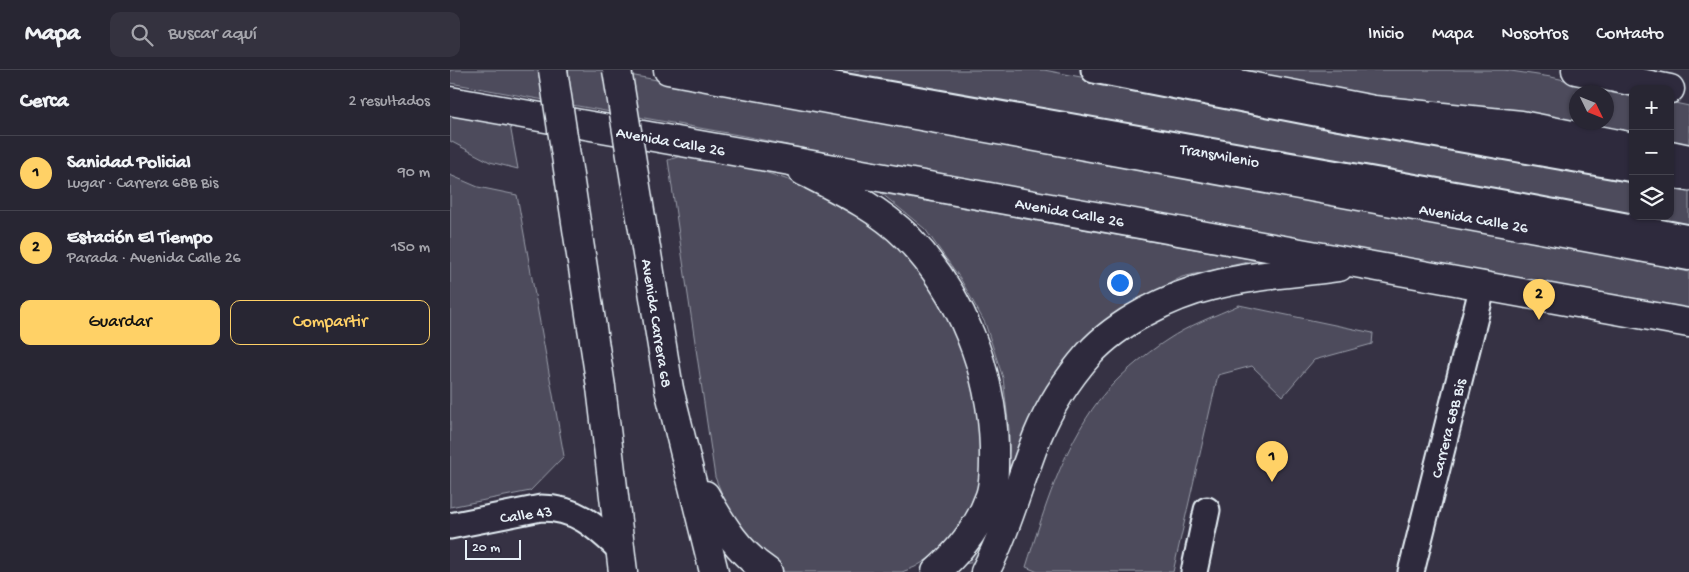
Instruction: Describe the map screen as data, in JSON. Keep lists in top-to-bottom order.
{
  "streets": {
    "main road": ["Avenida Calle 26", "Avenida Carrera 68"],
    "street": ["TransMilenio", "Carrera 68B Bis", "Calle 43"]
  },
  "crossings": [
    ["Avenida Calle 26", "Carrera 68B Bis"]
  ],
  "scale_bar": "20 m",
  "north": "bottom right",
  "page": {
    "header": "Mapa",
    "search": "Buscar aquí",
    "nav": [
      "Inicio",
      "Mapa",
      "Nosotros",
      "Contacto"
    ],
    "heading": ["Cerca", "2 resultados"],
    "map_buttons": ["+", "−"],
    "list": [
      {
        "mark": "1",
        "name": "Sanidad Policial",
        "note": "Lugar · Carrera 68B Bis",
        "value": "90 m"
      },
      {
        "mark": "2",
        "name": "Estación El Tiempo",
        "note": "Parada · Avenida Calle 26",
        "value": "150 m"
      }
    ],
    "pins": ["2", "1"],
    "buttons": ["Guardar", "Compartir"],
    "scale": "20 m"
  }
}
